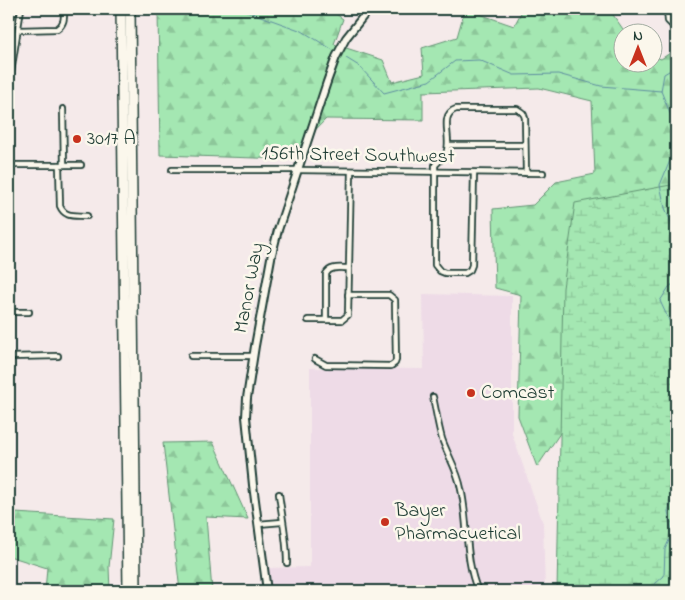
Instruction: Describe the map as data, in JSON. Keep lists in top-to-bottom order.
{
  "streets": {
    "street": ["156th Street Southwest", "Manor Way"]
  },
  "crossings": [
    ["156th Street Southwest", "Manor Way"]
  ],
  "places": ["3017 A", "Comcast", "Bayer Pharmacuetical"],
  "north": "top"
}
